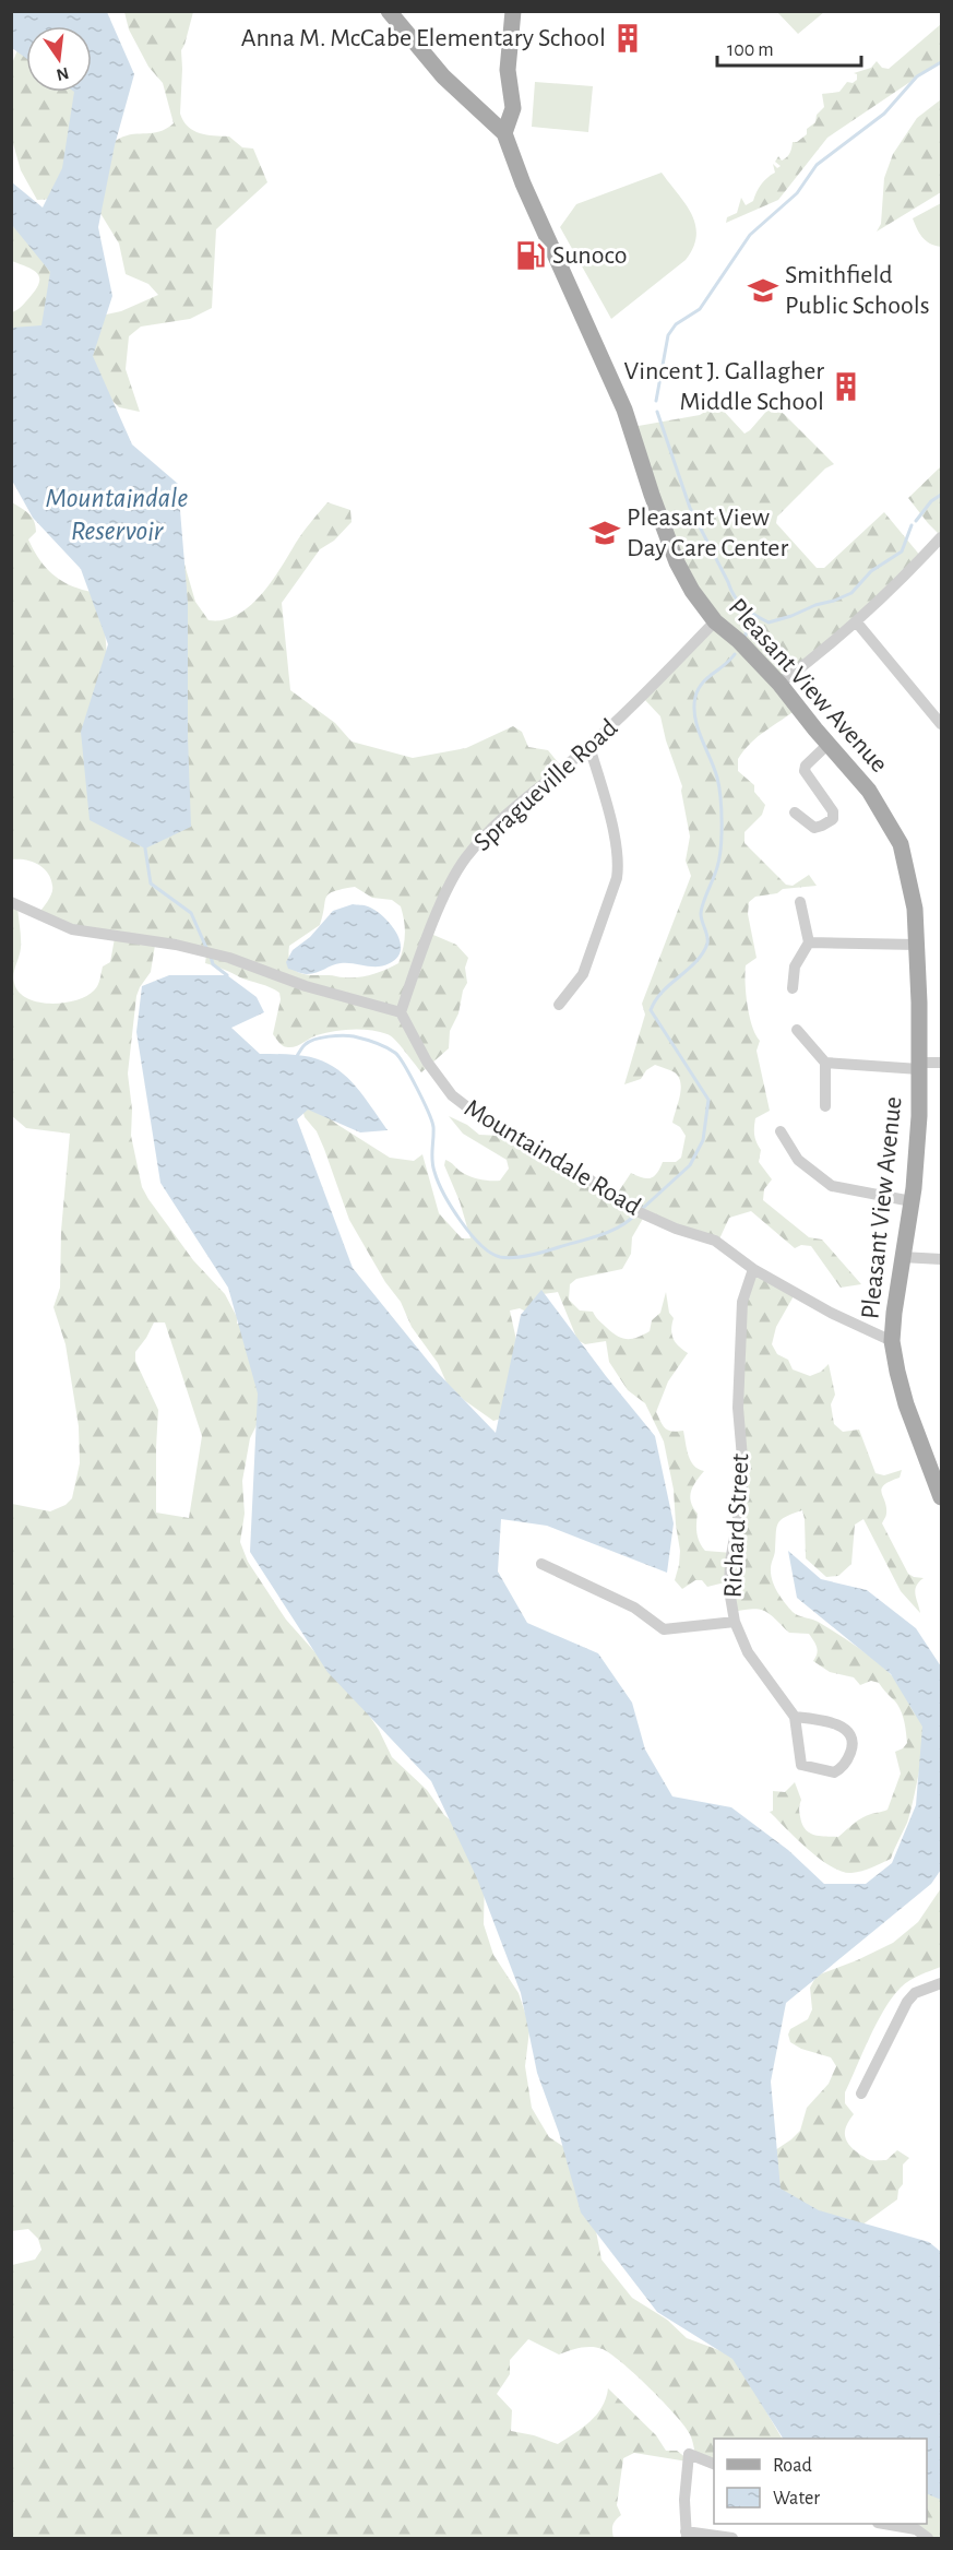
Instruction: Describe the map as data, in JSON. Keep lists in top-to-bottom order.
{
  "streets": {
    "main road": ["Pleasant View Avenue"],
    "street": ["Spragueville Road", "Mountaindale Road", "Richard Street"]
  },
  "crossings": [
    ["Pleasant View Avenue", "Spragueville Road"],
    ["Pleasant View Avenue", "Mountaindale Road"],
    ["Spragueville Road", "Mountaindale Road"],
    ["Mountaindale Road", "Richard Street"]
  ],
  "water": ["Mountaindale Reservoir"],
  "places": {
    "building": ["Anna M. McCabe Elementary School", "Vincent J. Gallagher Middle School"],
    "fuel station": ["Sunoco"],
    "school or university": ["Smithfield Public Schools", "Pleasant View Day Care Center"]
  },
  "legend": ["Road", "Water"],
  "scale_bar": "100 m",
  "north": "bottom"
}
